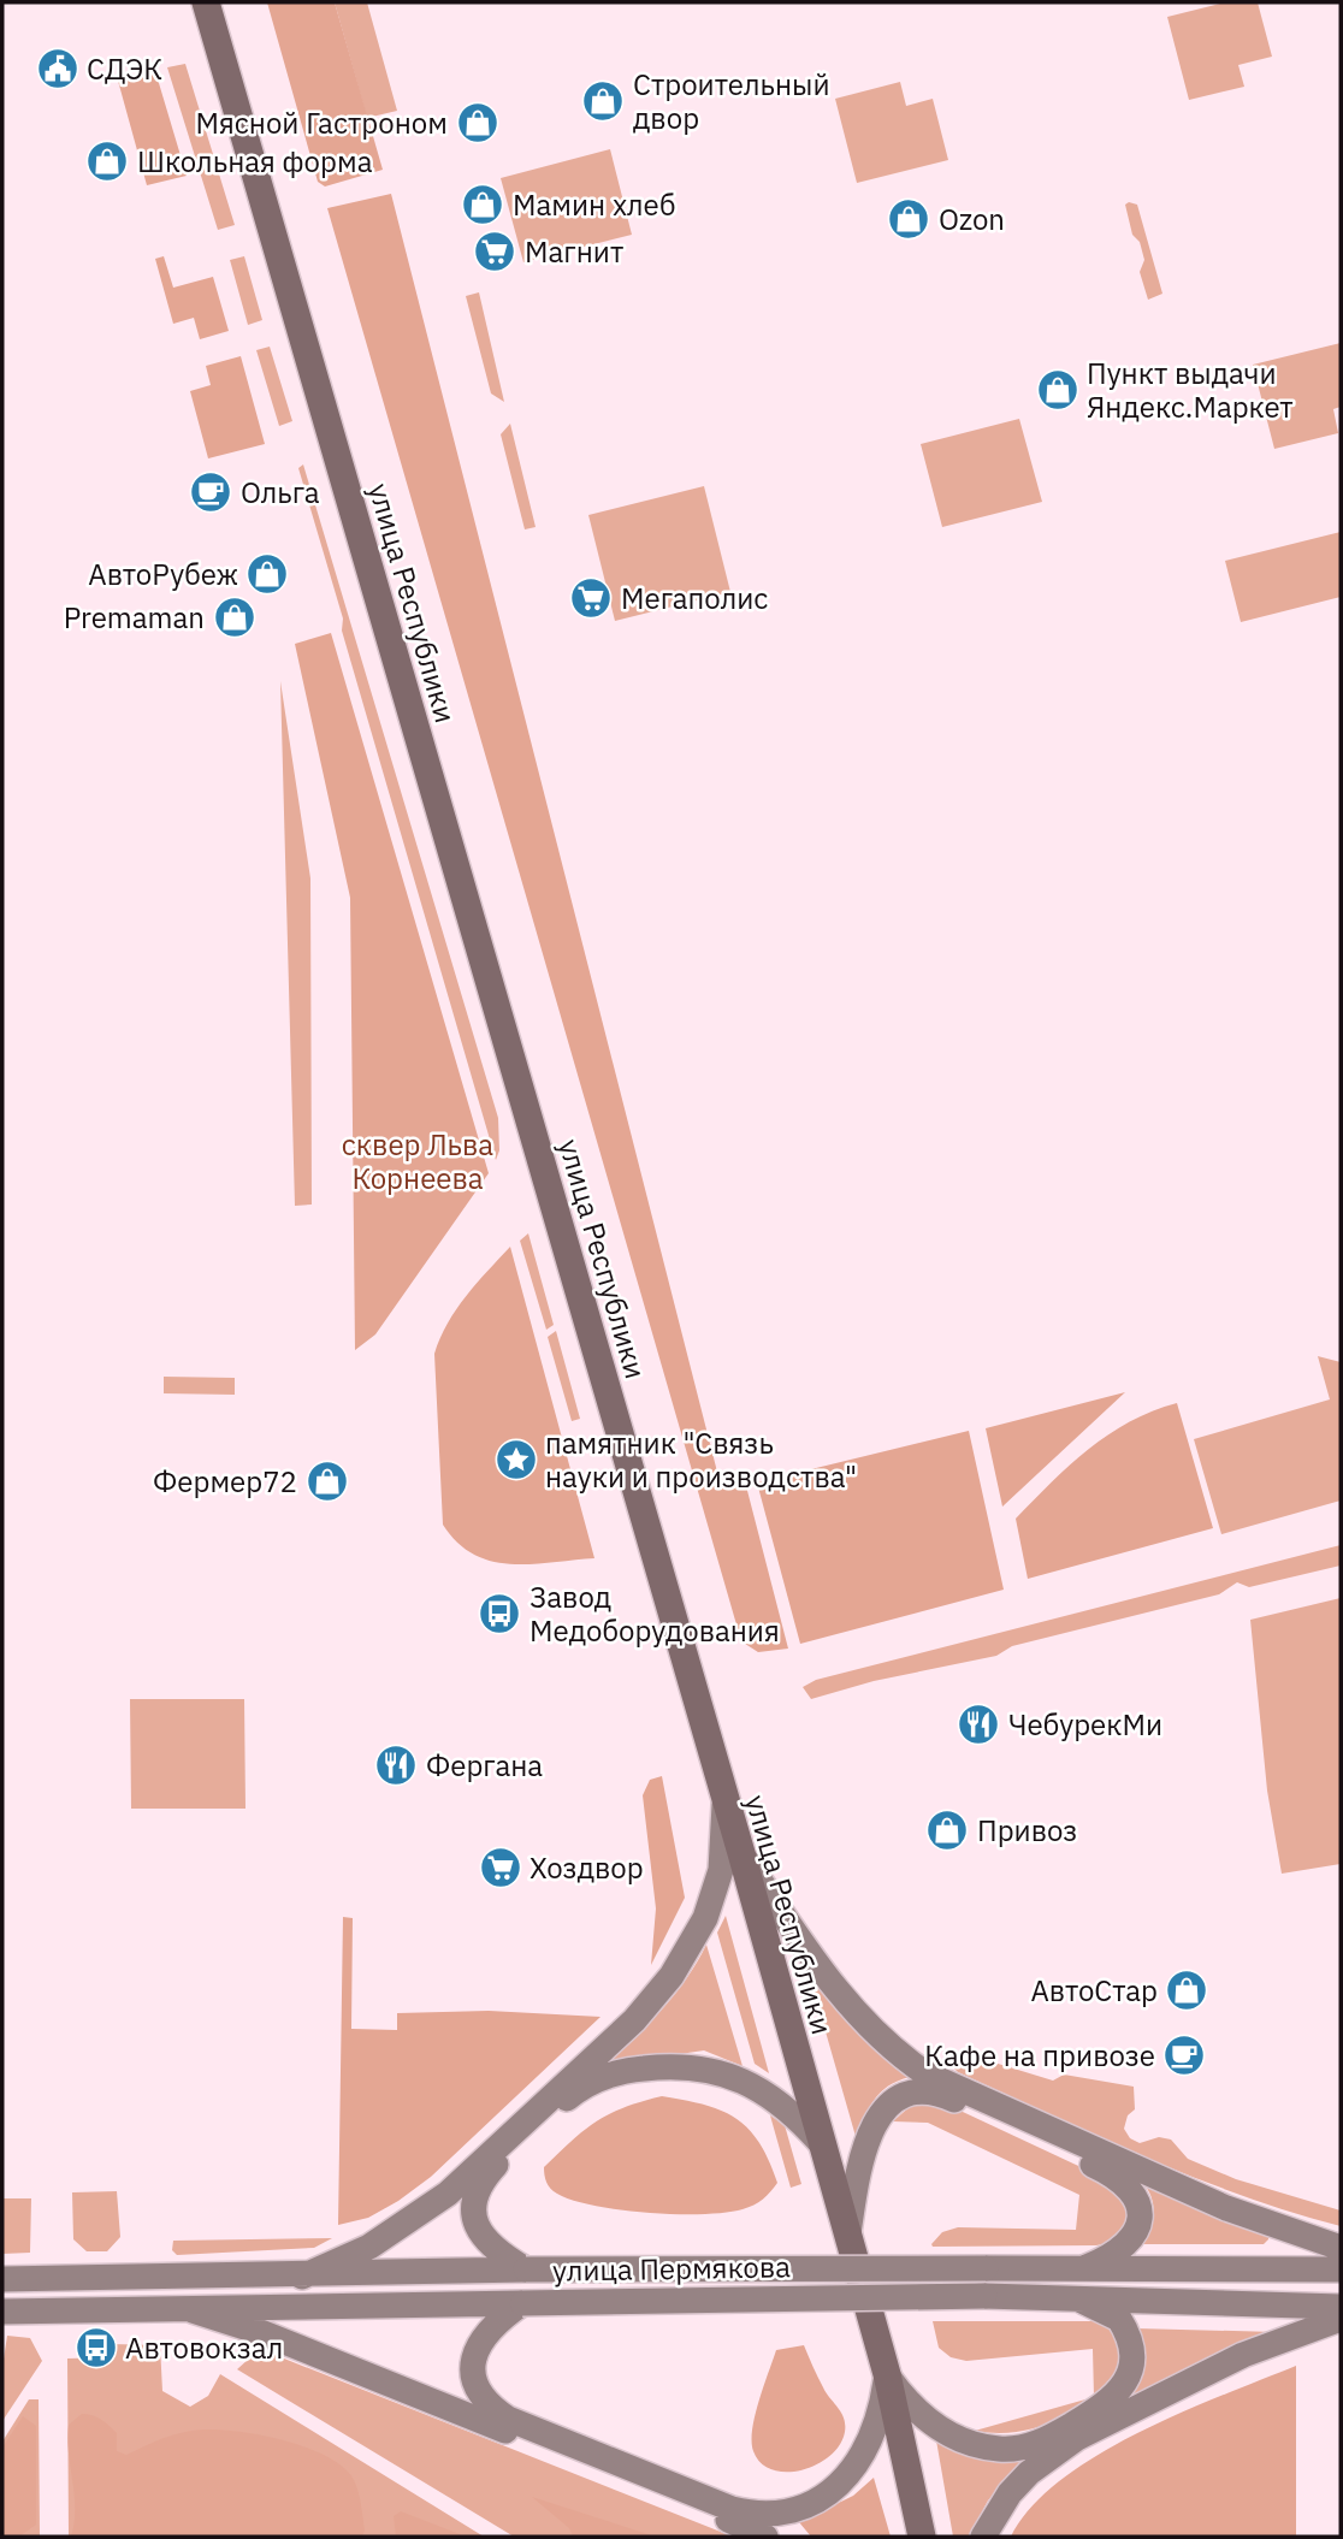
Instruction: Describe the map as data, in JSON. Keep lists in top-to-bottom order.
{
  "streets": {
    "main road": ["улица Республики", "улица Пермякова"]
  },
  "parks": ["сквер Льва Корнеева"],
  "places": {
    "public building": ["СДЭК"],
    "shop": [
      "Строительный двор",
      "Мясной Гастроном",
      "Школьная форма",
      "Мамин хлеб",
      "Ozon",
      "Пункт выдачи Яндекс.Маркет",
      "АвтоРубеж",
      "Premaman",
      "Фермер72",
      "Привоз",
      "АвтоСтар"
    ],
    "supermarket": ["Магнит", "Мегаполис", "Хоздвор"],
    "cafe": ["Ольга", "Кафе на привозе"],
    "place": ["памятник \"Связь науки и производства\""],
    "bus stop": ["Завод Медоборудования", "Автовокзал"],
    "restaurant": ["ЧебурекМи", "Фергана"]
  }
}
